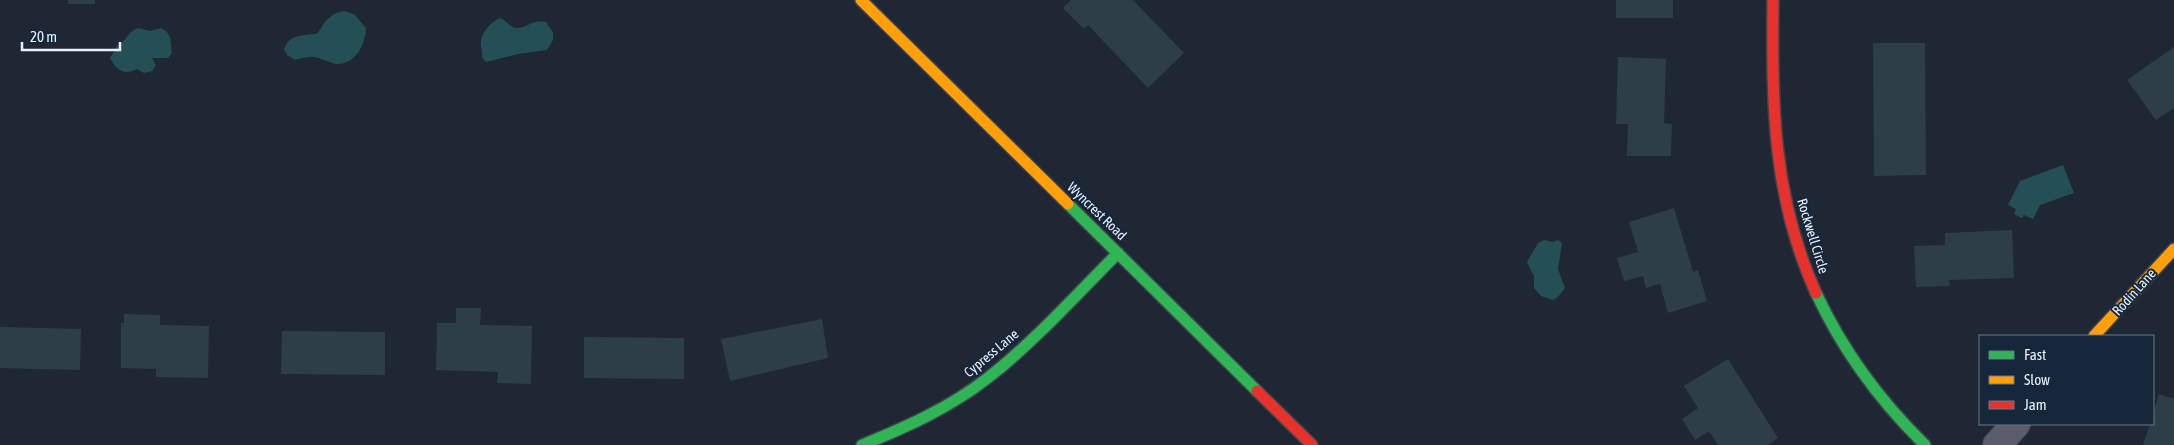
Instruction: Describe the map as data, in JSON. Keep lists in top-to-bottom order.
{
  "streets": {
    "street": [
      "Wyncrest Road",
      "Rockwell Circle",
      "Rodin Lane",
      "Cypress Lane"
    ]
  },
  "crossings": [
    ["Wyncrest Road", "Cypress Lane"]
  ],
  "legend": ["Fast", "Slow", "Jam"],
  "scale_bar": "20 m"
}
